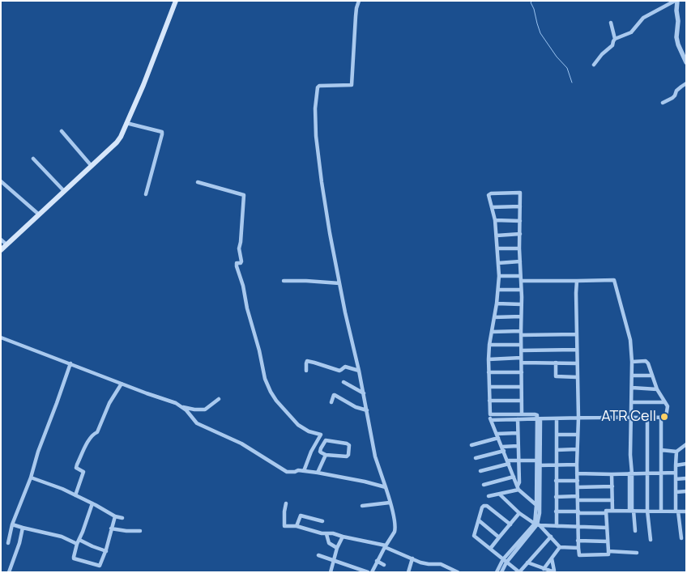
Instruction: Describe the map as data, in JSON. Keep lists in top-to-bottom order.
{
  "places": ["ATR Cell"]
}
